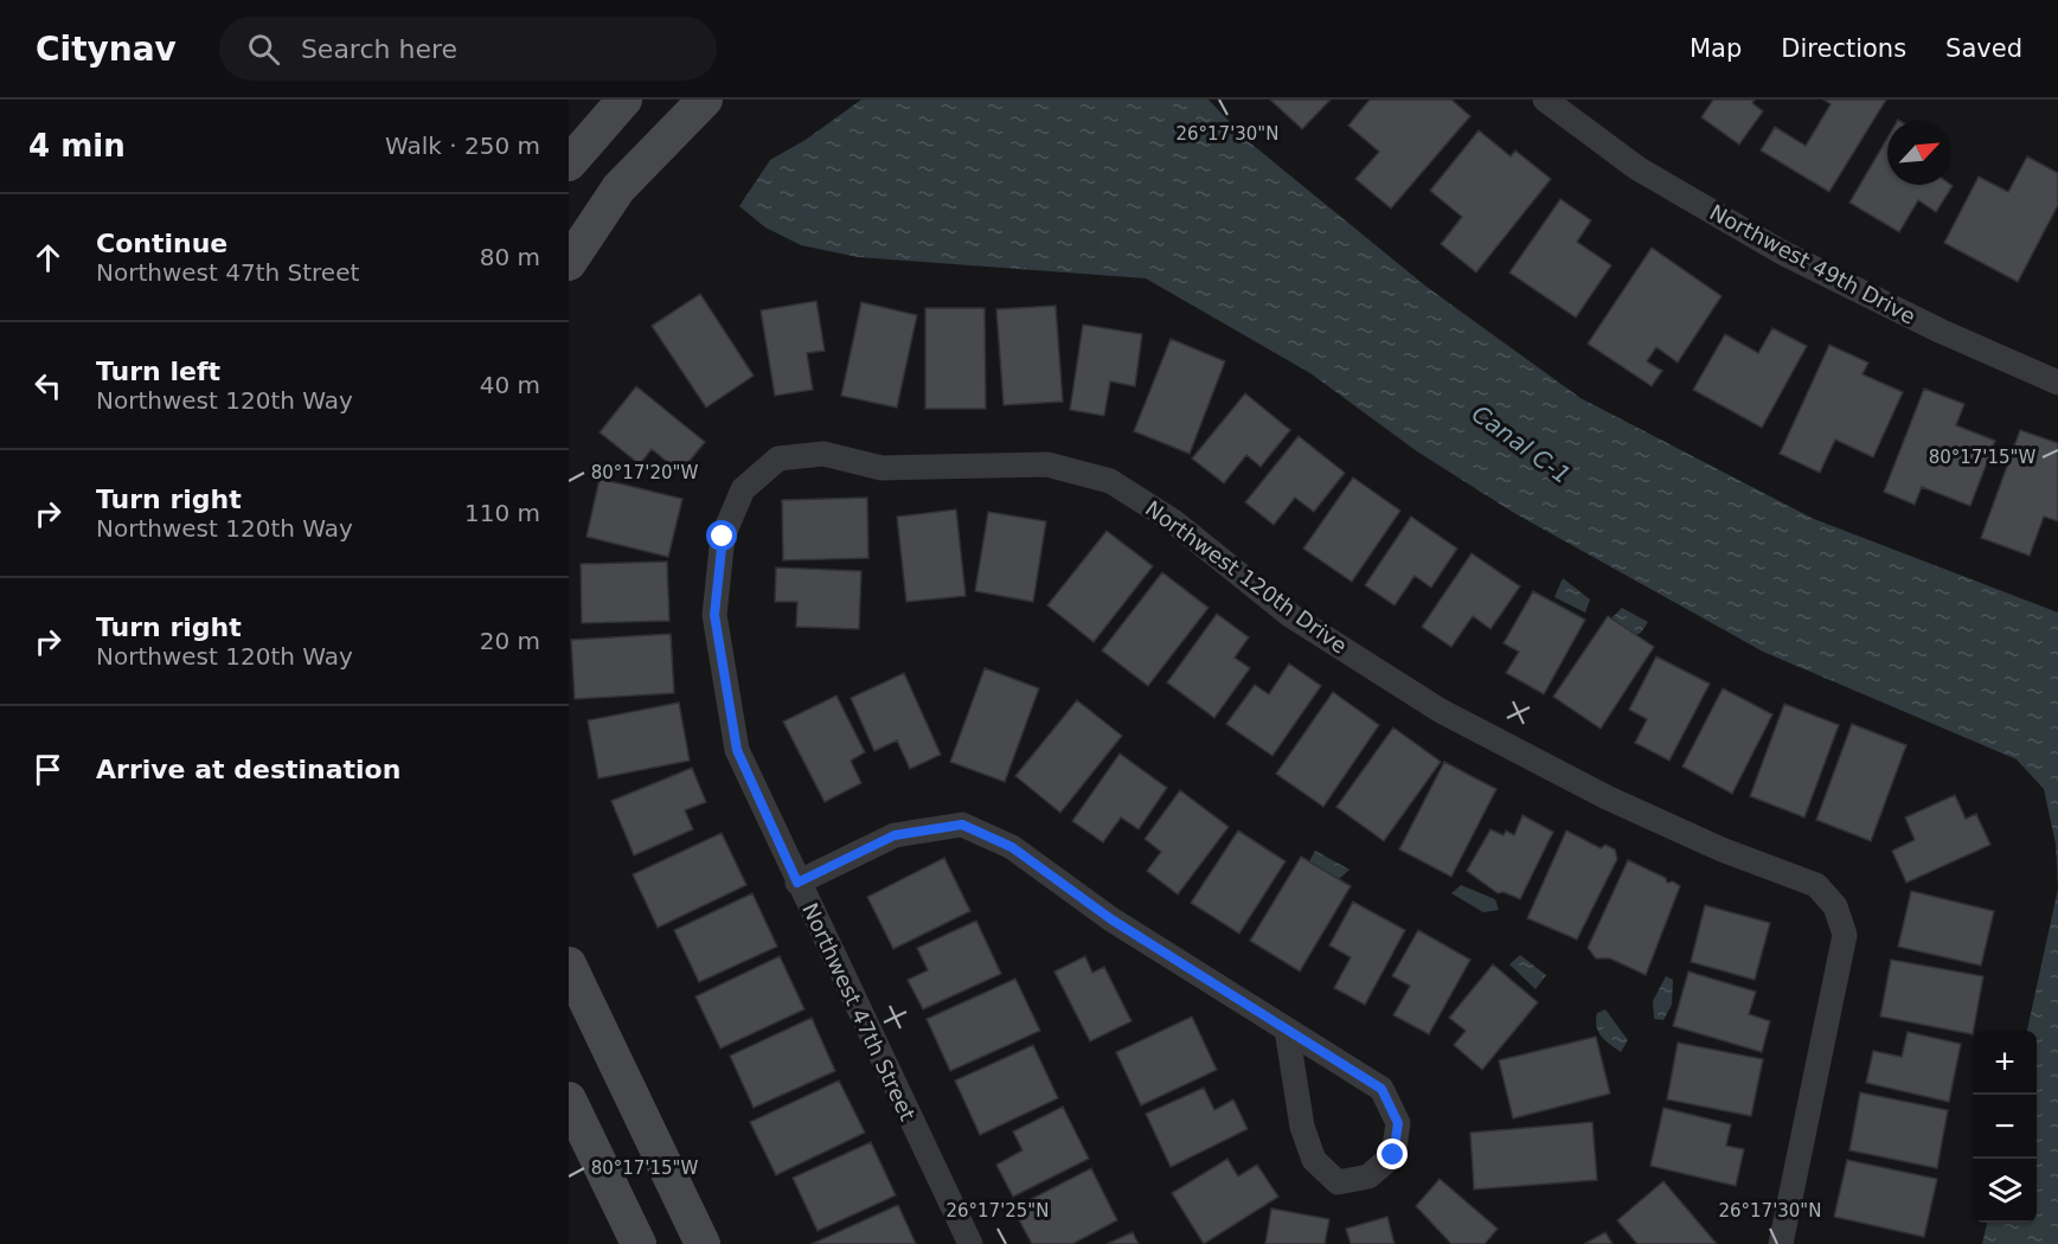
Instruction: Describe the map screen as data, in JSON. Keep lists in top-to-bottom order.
{
  "streets": {
    "street": ["Northwest 49th Drive", "Northwest 120th Drive", "Northwest 47th Street"]
  },
  "crossings": [
    ["Northwest 120th Drive", "Northwest 47th Street"]
  ],
  "water": ["Canal C-1"],
  "north": "top right",
  "page": {
    "header": "Citynav",
    "search": "Search here",
    "nav": ["Map", "Directions", "Saved"],
    "heading": ["4 min", "Walk · 250 m"],
    "list": [
      ["Continue", "Northwest 47th Street", "80 m"],
      ["Turn left", "Northwest 120th Way", "40 m"],
      ["Turn right", "Northwest 120th Way", "110 m"],
      ["Turn right", "Northwest 120th Way", "20 m"],
      "Arrive at destination"
    ],
    "map_buttons": ["+", "−"]
  },
  "coordinates": [
    "26°17'30\"N",
    "80°17'15\"W",
    "80°17'20\"W",
    "26°17'25\"N"
  ]
}
